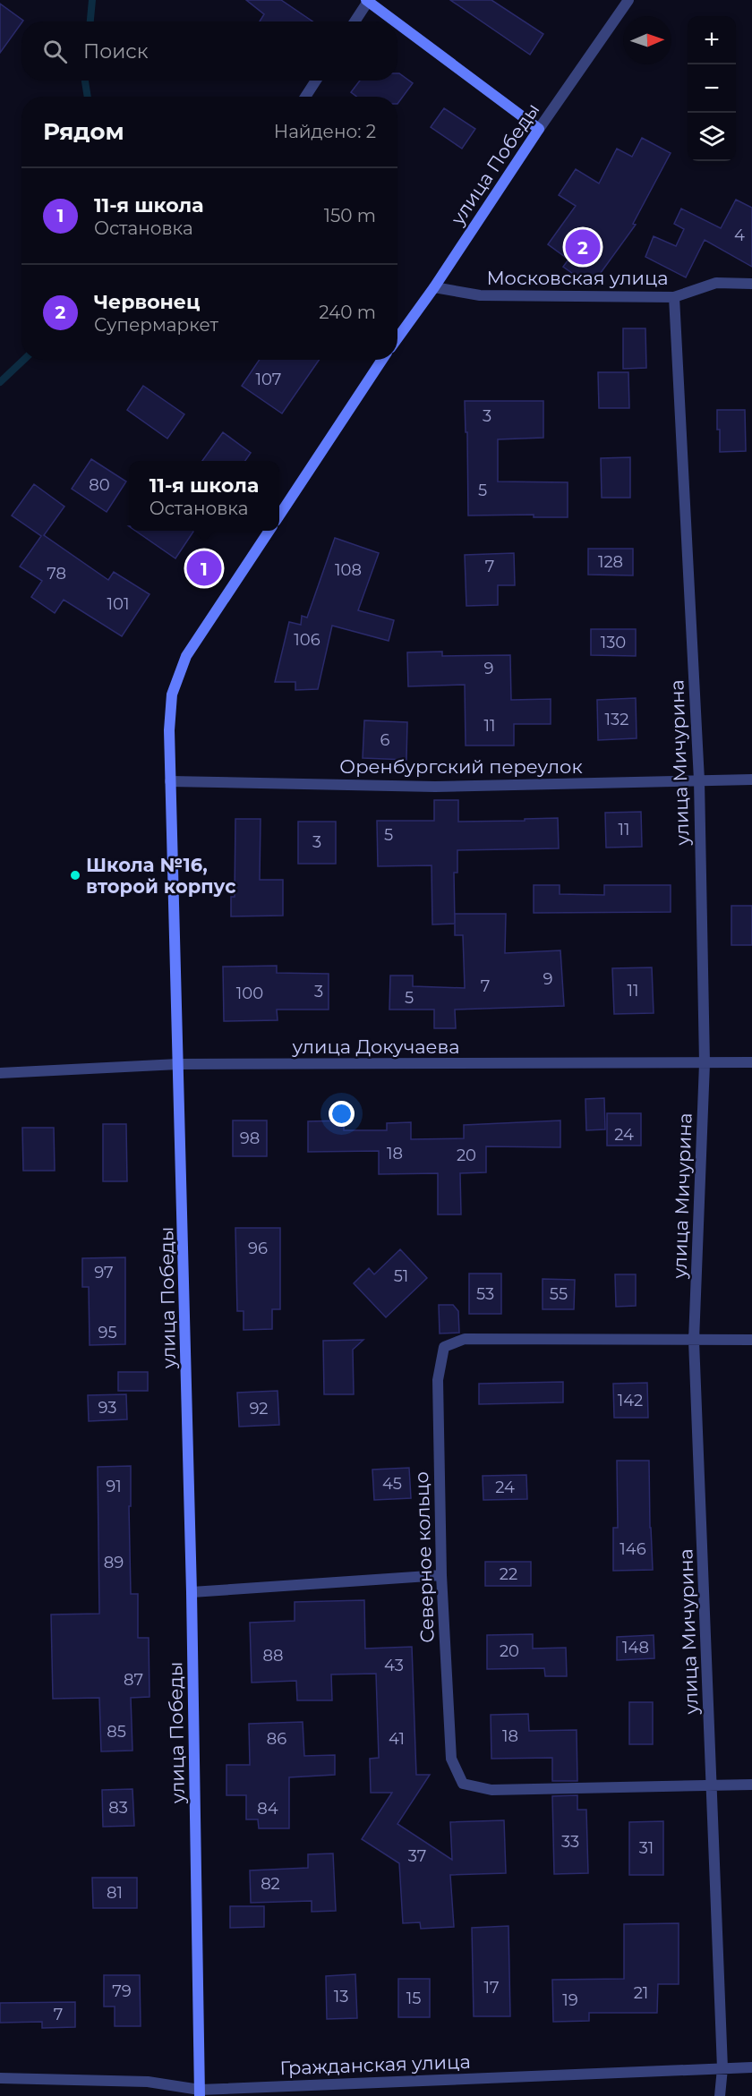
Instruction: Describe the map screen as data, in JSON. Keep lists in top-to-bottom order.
{
  "streets": {
    "street": [
      "улица Победы",
      "Московская улица",
      "улица Мичурина",
      "Оренбургский переулок",
      "улица Докучаева",
      "Северное кольцо",
      "Гражданская улица"
    ]
  },
  "crossings": [
    ["улица Победы", "Московская улица"],
    ["улица Победы", "Оренбургский переулок"],
    ["улица Победы", "улица Докучаева"],
    ["улица Победы", "Гражданская улица"],
    ["Московская улица", "улица Мичурина"],
    ["улица Мичурина", "Оренбургский переулок"],
    ["улица Мичурина", "улица Докучаева"],
    ["улица Мичурина", "Северное кольцо"],
    ["улица Мичурина", "Гражданская улица"]
  ],
  "places": ["Школа №16, второй корпус"],
  "house_numbers": [
    "4",
    "107",
    "3",
    "80",
    "5",
    "128",
    "7",
    "108",
    "78",
    "101",
    "106",
    "130",
    "9",
    "132",
    "11",
    "6",
    "11",
    "5",
    "3",
    "9",
    "7",
    "11",
    "3",
    "100",
    "5",
    "24",
    "98",
    "18",
    "20",
    "96",
    "97",
    "51",
    "53",
    "55",
    "95",
    "142",
    "93",
    "92",
    "45",
    "91",
    "24",
    "146",
    "89",
    "22",
    "148",
    "20",
    "88",
    "43",
    "87",
    "85",
    "18",
    "86",
    "41",
    "83",
    "84",
    "33",
    "31",
    "37",
    "82",
    "81",
    "17",
    "79",
    "21",
    "13",
    "15",
    "19",
    "7"
  ],
  "north": "right",
  "page": {
    "map_buttons": ["+", "−"],
    "search": "Поиск",
    "heading": ["Рядом", "Найдено: 2"],
    "list": [
      {
        "mark": "1",
        "name": "11-я школа",
        "note": "Остановка",
        "value": "150 m"
      },
      {
        "mark": "2",
        "name": "Червонец",
        "note": "Супермаркет",
        "value": "240 m"
      }
    ],
    "pins": ["2", "1"],
    "popup": ["11-я школа", "Остановка"]
  }
}
